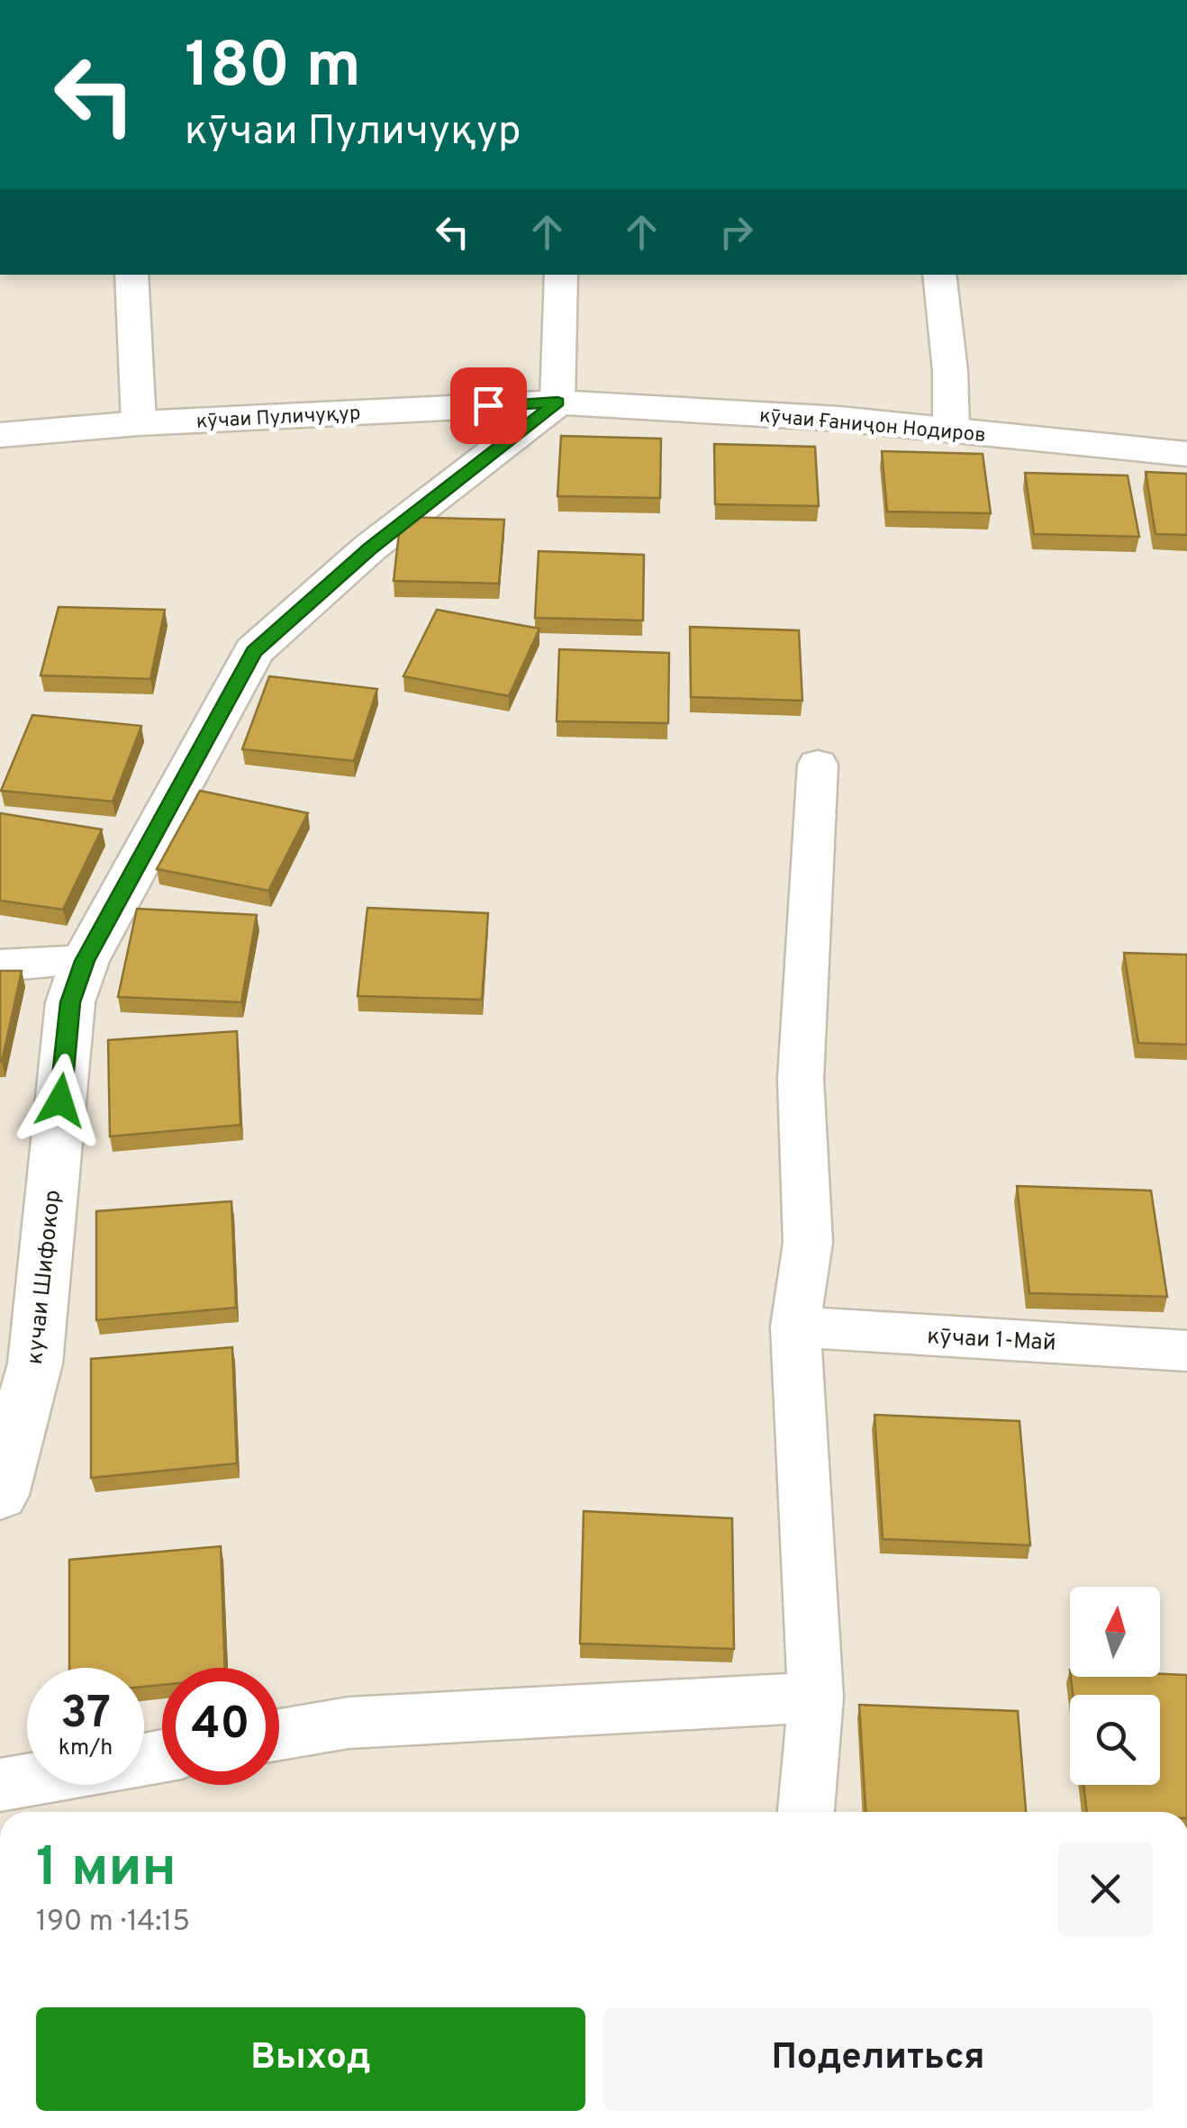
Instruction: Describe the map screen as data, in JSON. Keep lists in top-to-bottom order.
{
  "streets": {
    "street": [
      "кӯчаи Пуличуқур",
      "кӯчаи Ғаниҷон Нодиров",
      "кучаи Шифокор",
      "кӯчаи 1-Май"
    ]
  },
  "crossings": [
    ["кӯчаи Пуличуқур", "кӯчаи Ғаниҷон Нодиров"],
    ["кӯчаи Пуличуқур", "кучаи Шифокор"],
    ["кӯчаи Ғаниҷон Нодиров", "кучаи Шифокор"]
  ],
  "north": "top",
  "page": {
    "turn": ["180 m", "кӯчаи Пуличуқур"],
    "speed": "37 km/h",
    "limit": "40",
    "heading": ["1 мин", "190 m · 14:15"],
    "buttons": ["Выход", "Поделиться"]
  }
}
